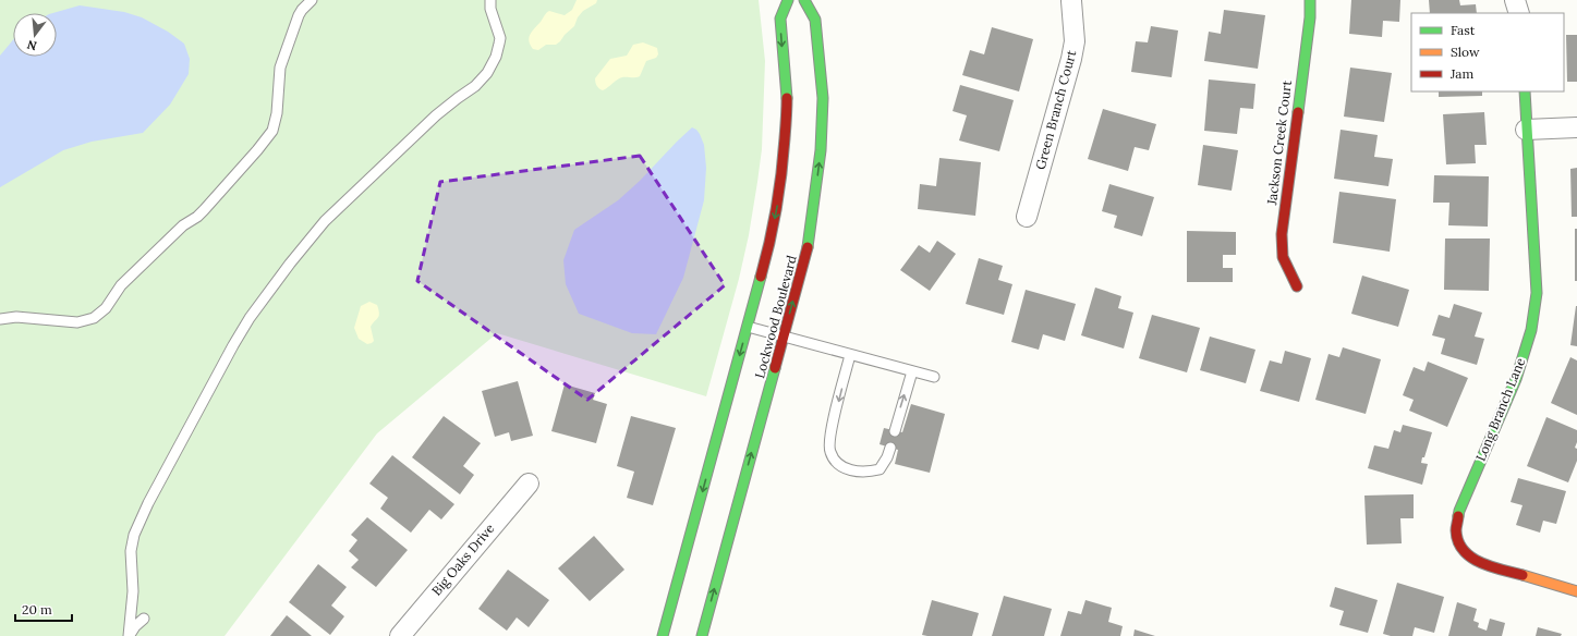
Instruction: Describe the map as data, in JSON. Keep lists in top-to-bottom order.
{
  "streets": {
    "main road": ["Jackson Creek Court", "Lockwood Boulevard", "Long Branch Lane"],
    "street": ["Green Branch Court", "Big Oaks Drive"]
  },
  "legend": ["Fast", "Slow", "Jam"],
  "scale_bar": "20 m",
  "north": "bottom"
}
